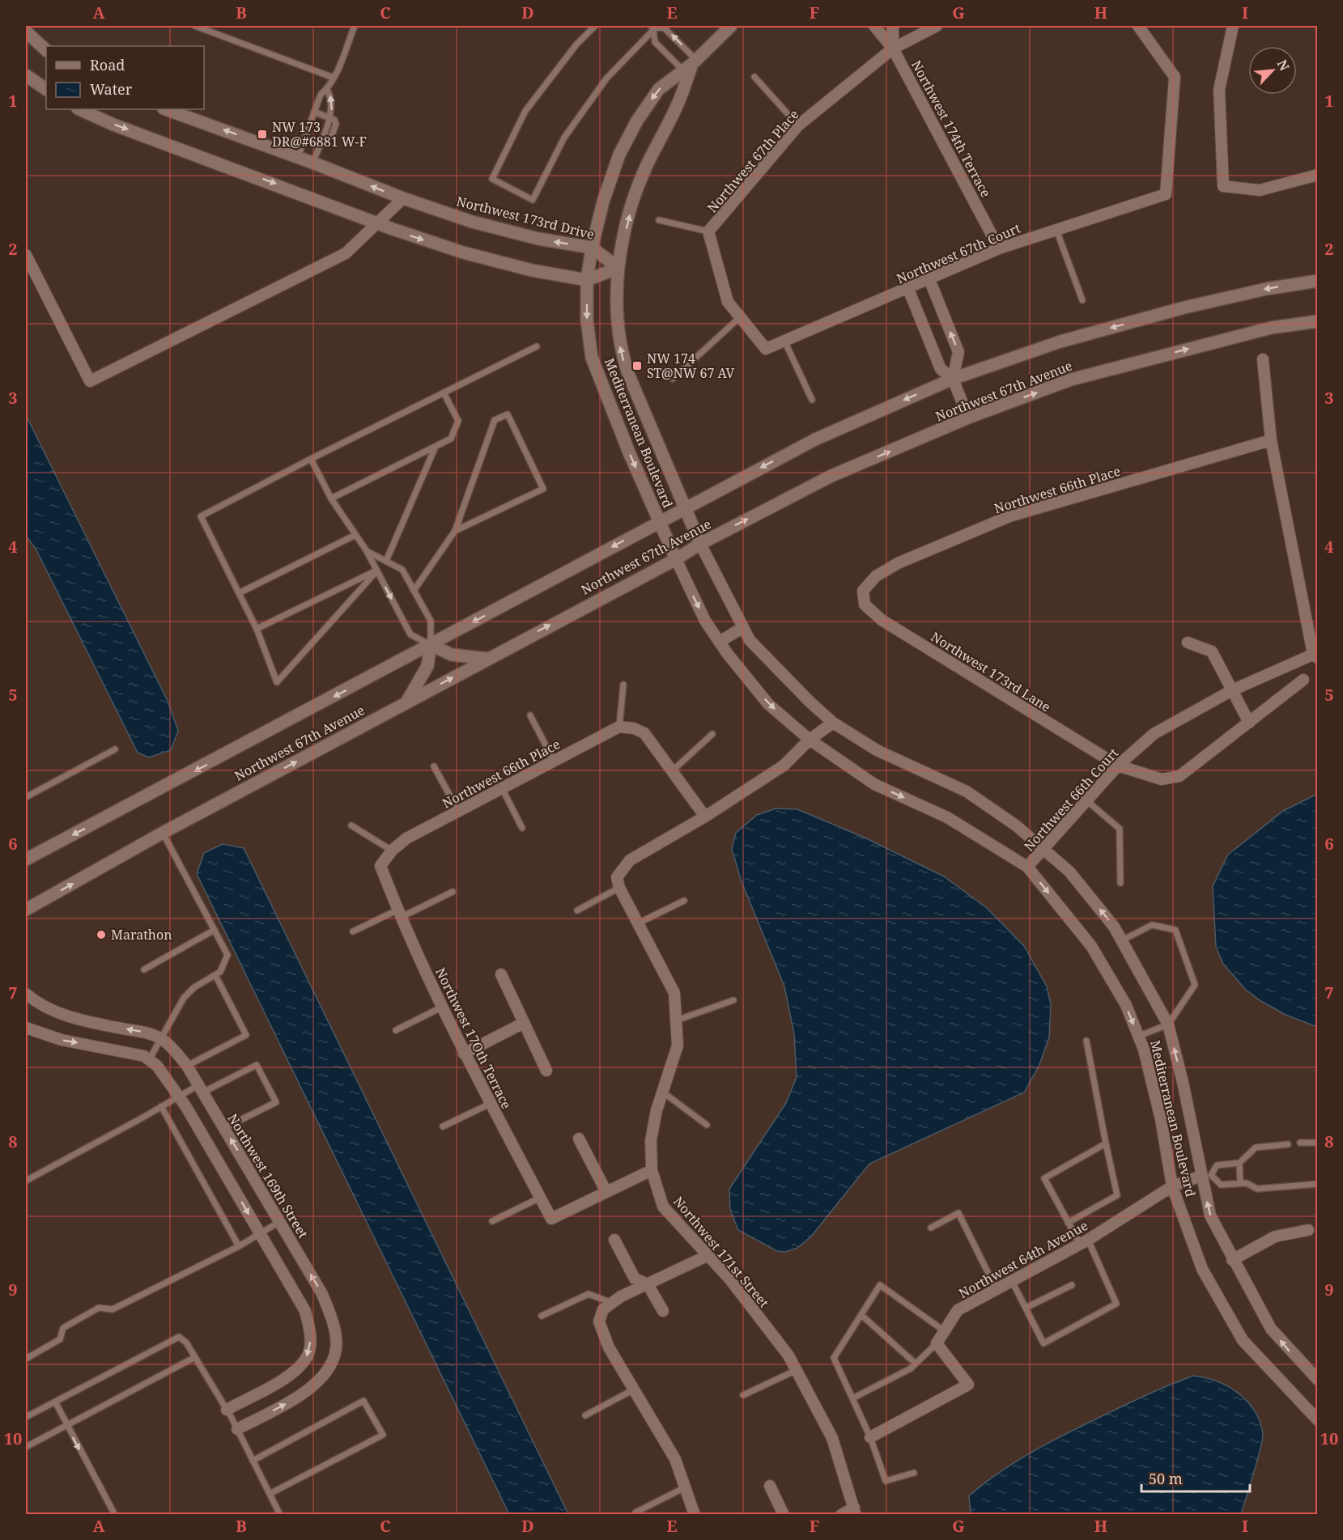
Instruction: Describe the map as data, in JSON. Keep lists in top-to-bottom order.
{
  "streets": {
    "main road": ["Northwest 173rd Drive", "Northwest 67th Avenue", "Mediterranean Boulevard"],
    "street": [
      "Northwest 174th Terrace",
      "Northwest 67th Place",
      "Northwest 67th Court",
      "Northwest 66th Place",
      "Northwest 173rd Lane",
      "Northwest 66th Court",
      "Northwest 17Oth Terrace",
      "Northwest 169th Street",
      "Northwest 171st Street",
      "Northwest 64th Avenue"
    ]
  },
  "crossings": [
    ["Northwest 174th Terrace", "Northwest 67th Place"],
    ["Northwest 174th Terrace", "Northwest 67th Court"],
    ["Northwest 173rd Drive", "Mediterranean Boulevard"],
    ["Northwest 67th Avenue", "Mediterranean Boulevard"],
    ["Mediterranean Boulevard", "Northwest 66th Court"],
    ["Mediterranean Boulevard", "Northwest 64th Avenue"],
    ["Northwest 66th Place", "Northwest 173rd Lane"],
    ["Northwest 66th Place", "Northwest 17Oth Terrace"],
    ["Northwest 173rd Lane", "Northwest 66th Court"]
  ],
  "places": {
    "transit": ["NW 173 DR@#6881 W-F", "NW 174 ST@NW 67 AV"],
    "other": ["Marathon"]
  },
  "legend": ["Road", "Water"],
  "scale_bar": "50 m",
  "north": "top right",
  "grid": {
    "columns": [
      "A",
      "B",
      "C",
      "D",
      "E",
      "F",
      "G",
      "H",
      "I"
    ],
    "rows": [
      "1",
      "2",
      "3",
      "4",
      "5",
      "6",
      "7",
      "8",
      "9",
      "10"
    ]
  }
}
